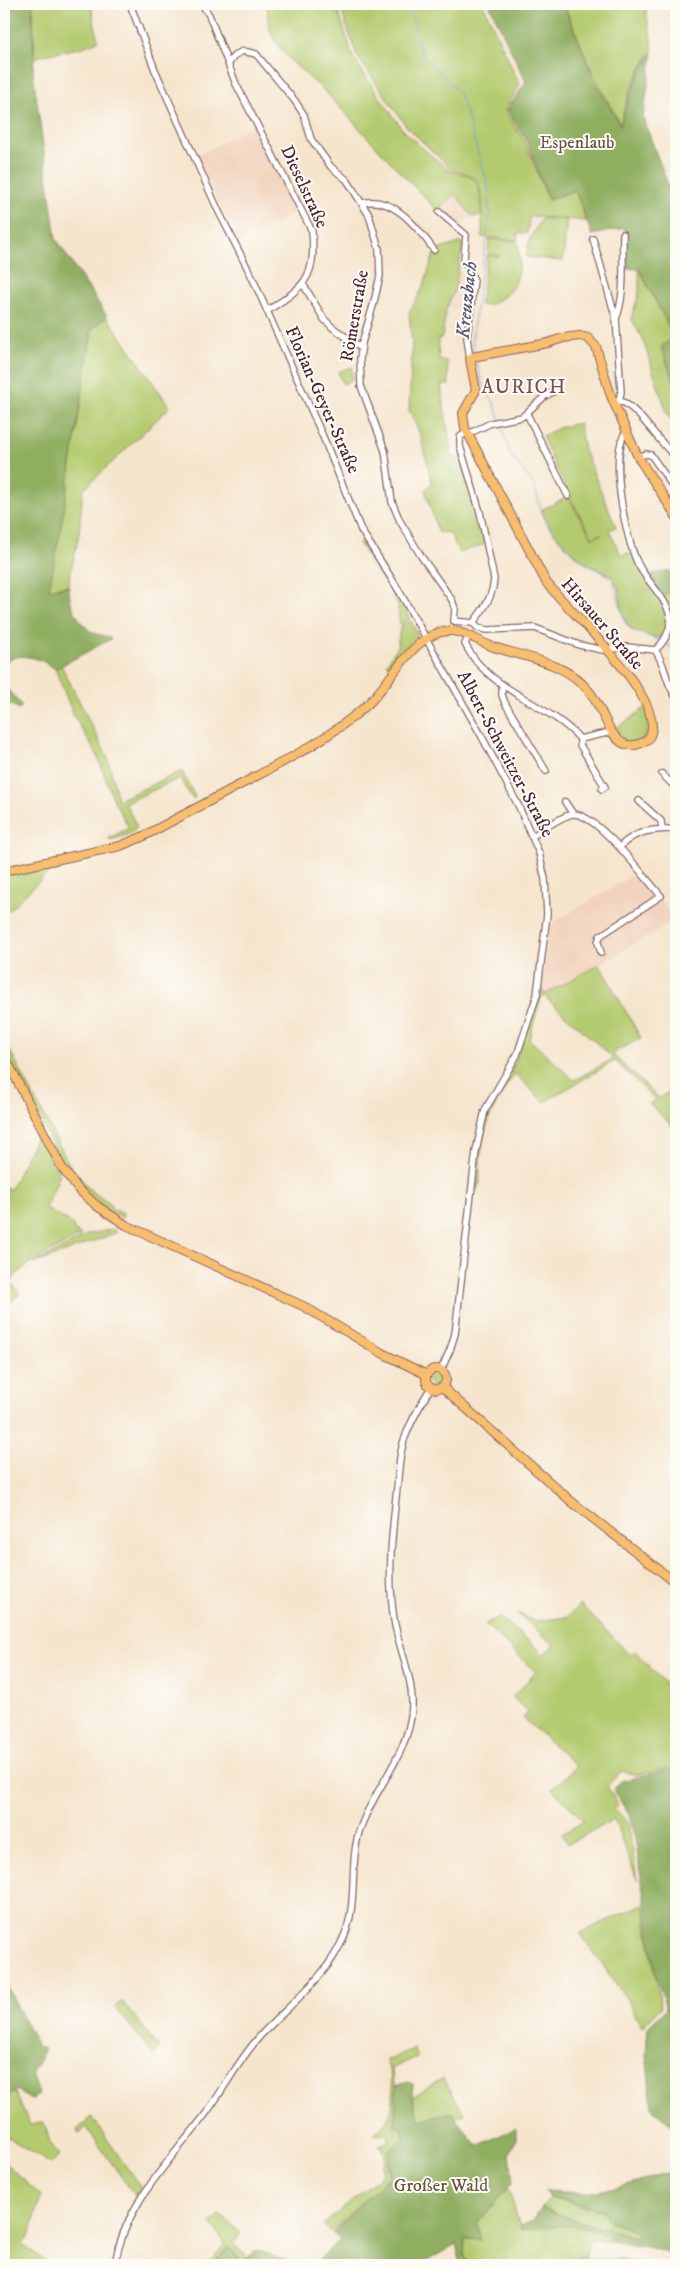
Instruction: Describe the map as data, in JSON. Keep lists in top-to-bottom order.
{
  "streets": {
    "main road": ["Hirsauer Straße"],
    "street": [
      "Dieselstraße",
      "Römerstraße",
      "Florian-Geyer-Straße",
      "Albert-Schweitzer-Straße"
    ]
  },
  "crossings": [
    ["Dieselstraße", "Römerstraße"],
    ["Dieselstraße", "Florian-Geyer-Straße"],
    ["Florian-Geyer-Straße", "Albert-Schweitzer-Straße"]
  ],
  "districts": ["AURICH"],
  "water": ["Kreuzbach"],
  "parks": ["Espenlaub", "Großer Wald"]
}
